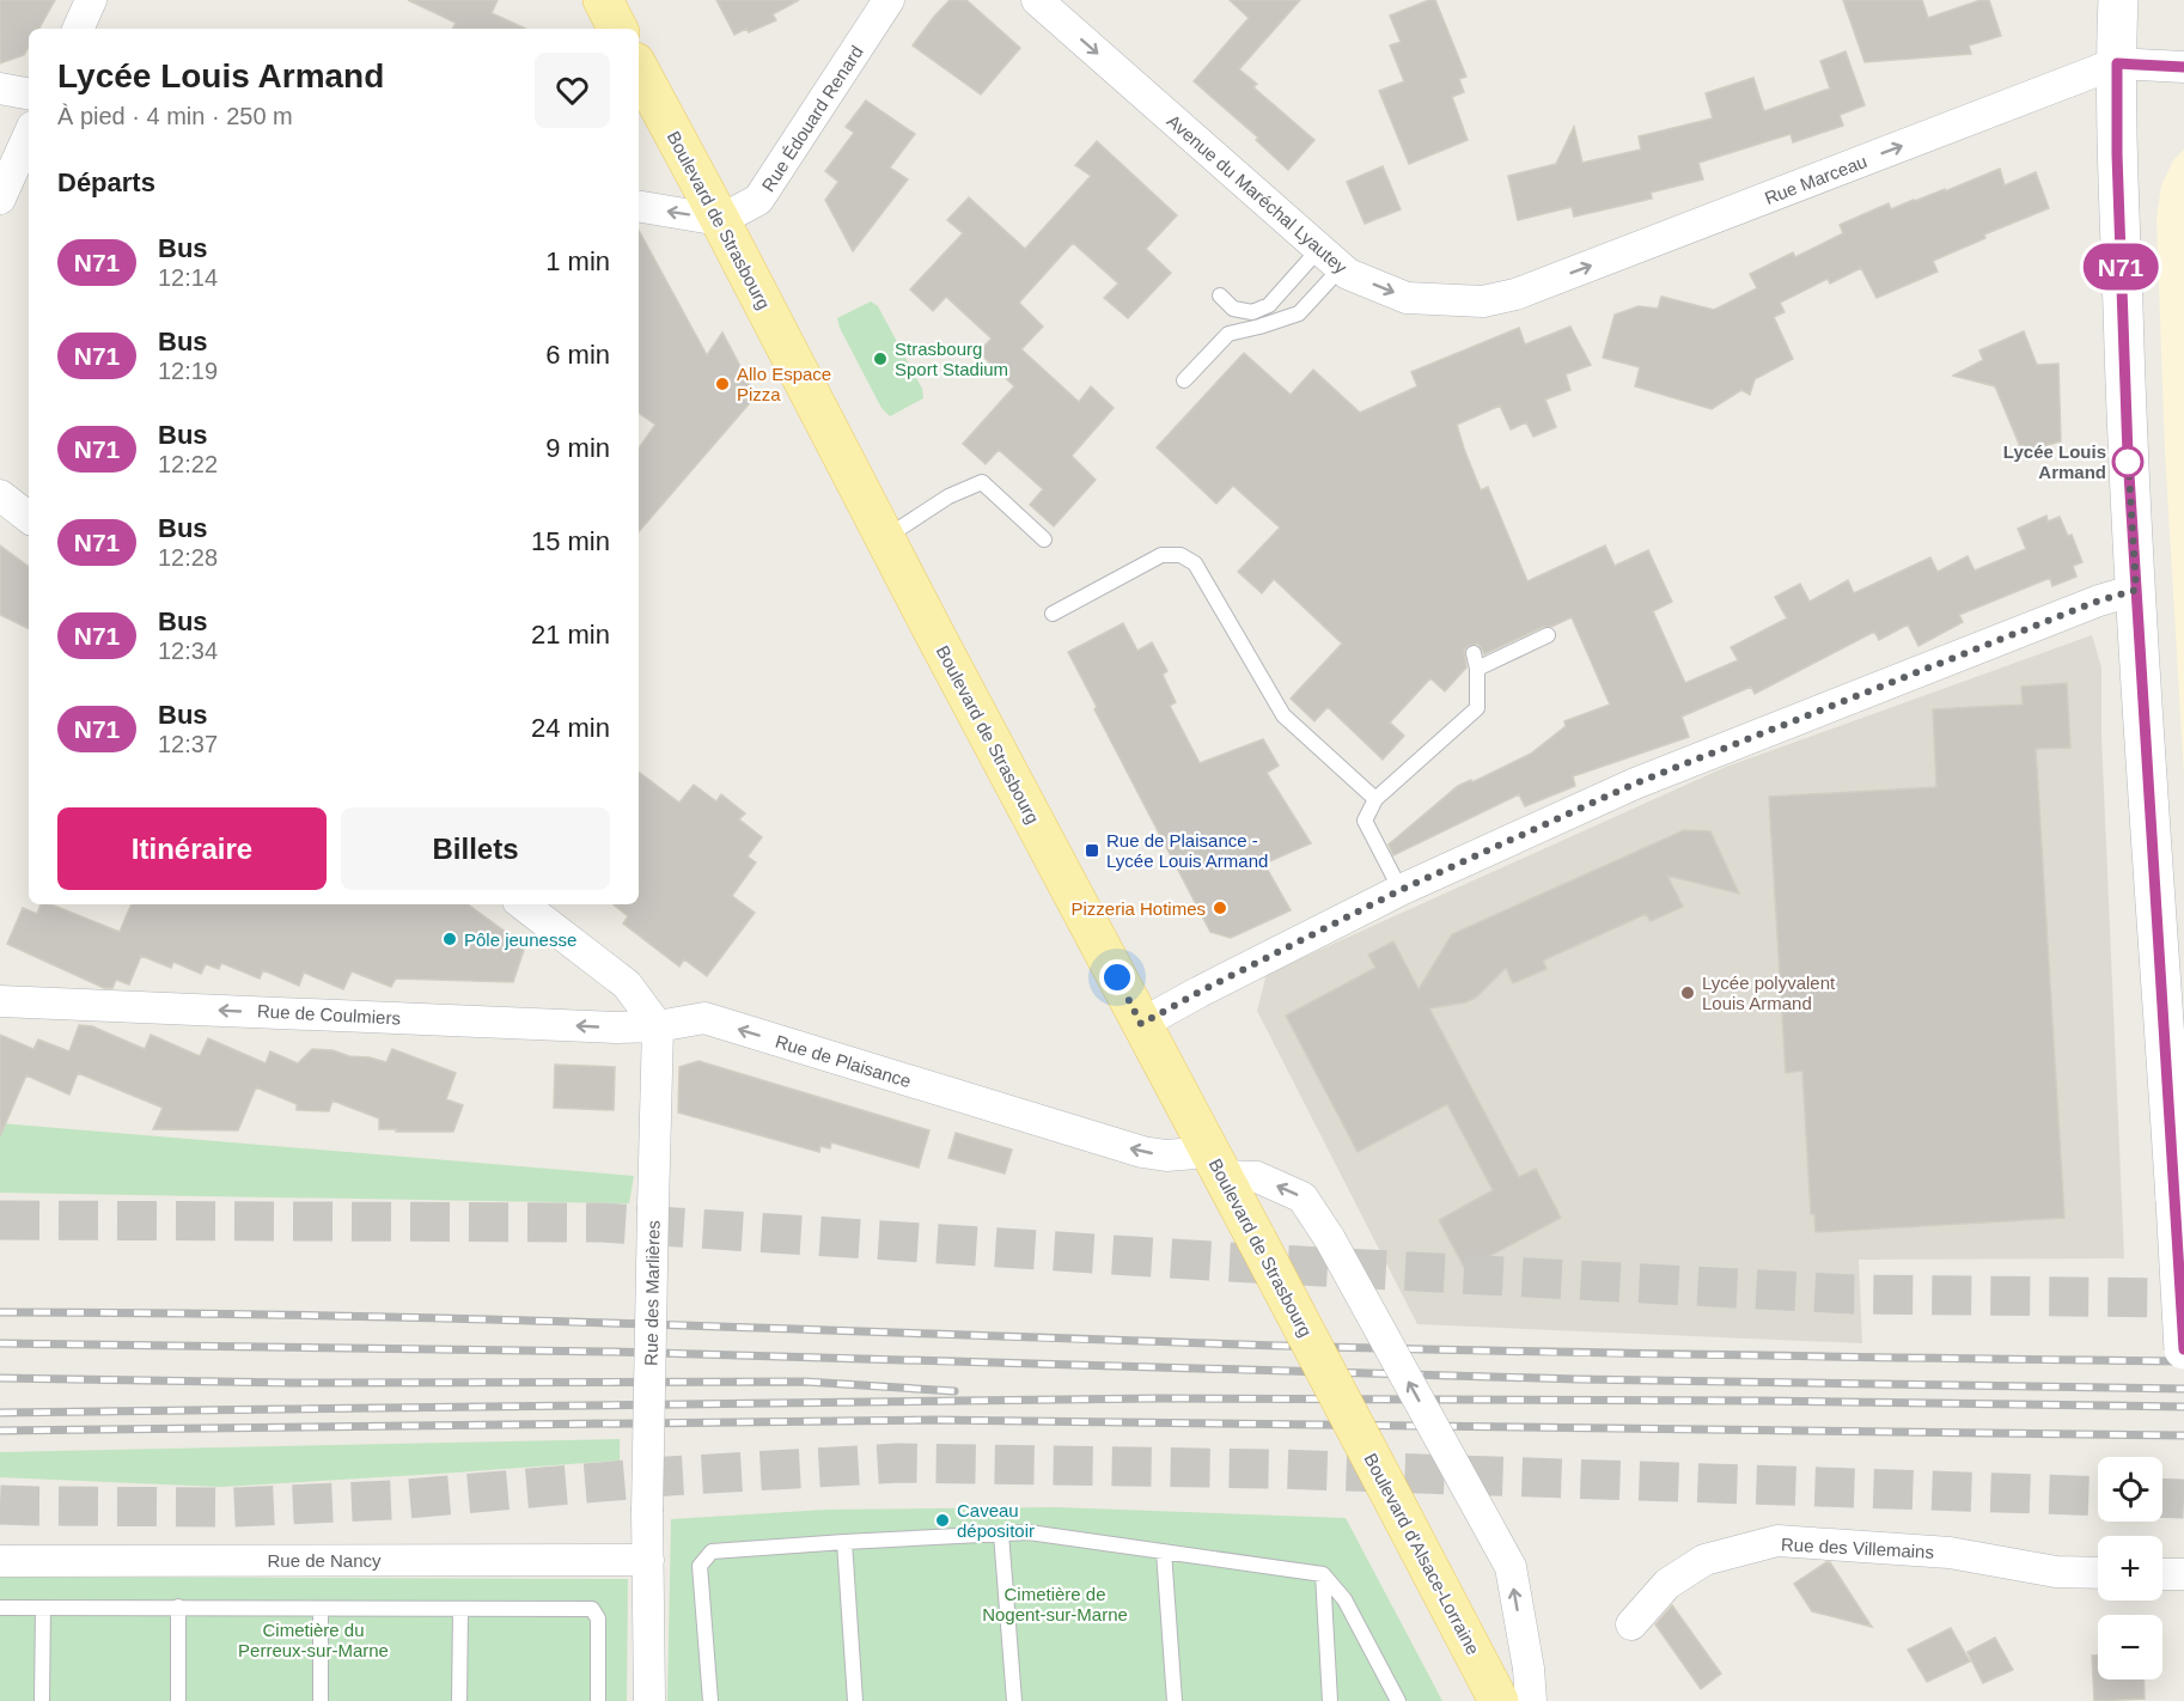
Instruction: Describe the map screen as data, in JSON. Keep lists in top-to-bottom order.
{
  "streets": {
    "main road": ["Boulevard de Strasbourg", "Boulevard d'Alsace-Lorraine"],
    "street": [
      "Rue Édouard Renard",
      "Rue Marceau",
      "Avenue du Maréchal Lyautey",
      "Rue de Coulmiers",
      "Rue de Plaisance",
      "Rue des Marlières",
      "Rue des Villemains",
      "Rue de Nancy"
    ]
  },
  "crossings": [
    ["Rue Édouard Renard", "Boulevard de Strasbourg"],
    ["Rue Marceau", "Avenue du Maréchal Lyautey"],
    ["Boulevard de Strasbourg", "Rue de Plaisance"],
    ["Boulevard de Strasbourg", "Boulevard d'Alsace-Lorraine"],
    ["Rue de Coulmiers", "Rue de Plaisance"],
    ["Rue de Coulmiers", "Rue des Marlières"],
    ["Rue de Plaisance", "Rue des Marlières"],
    ["Rue des Marlières", "Rue de Nancy"]
  ],
  "one_way": [
    "Rue Marceau",
    "Avenue du Maréchal Lyautey",
    "Rue de Coulmiers",
    "Rue de Plaisance"
  ],
  "parks": ["Cimetière de Nogent-sur-Marne", "Cimetière du Perreux-sur-Marne"],
  "places": {
    "other": [
      "Strasbourg Sport Stadium",
      "Allo Espace Pizza",
      "Lycée Louis Armand",
      "Pizzeria Hotimes",
      "Pôle jeunesse",
      "Lycée polyvalent Louis Armand",
      "Caveau dépositoir"
    ],
    "transit": ["Rue de Plaisance - Lycée Louis Armand"]
  },
  "lines": ["bus line N71"],
  "page": {
    "on_map": "N71",
    "heading": [
      ["Lycée Louis Armand", "À pied · 4 min · 250 m"],
      "Départs"
    ],
    "list": [
      {
        "mark": "N71",
        "name": "Bus",
        "note": "12:14",
        "value": "1 min"
      },
      {
        "mark": "N71",
        "name": "Bus",
        "note": "12:19",
        "value": "6 min"
      },
      {
        "mark": "N71",
        "name": "Bus",
        "note": "12:22",
        "value": "9 min"
      },
      {
        "mark": "N71",
        "name": "Bus",
        "note": "12:28",
        "value": "15 min"
      },
      {
        "mark": "N71",
        "name": "Bus",
        "note": "12:34",
        "value": "21 min"
      },
      {
        "mark": "N71",
        "name": "Bus",
        "note": "12:37",
        "value": "24 min"
      }
    ],
    "buttons": ["Itinéraire", "Billets"],
    "map_buttons": ["+", "−"]
  }
}
